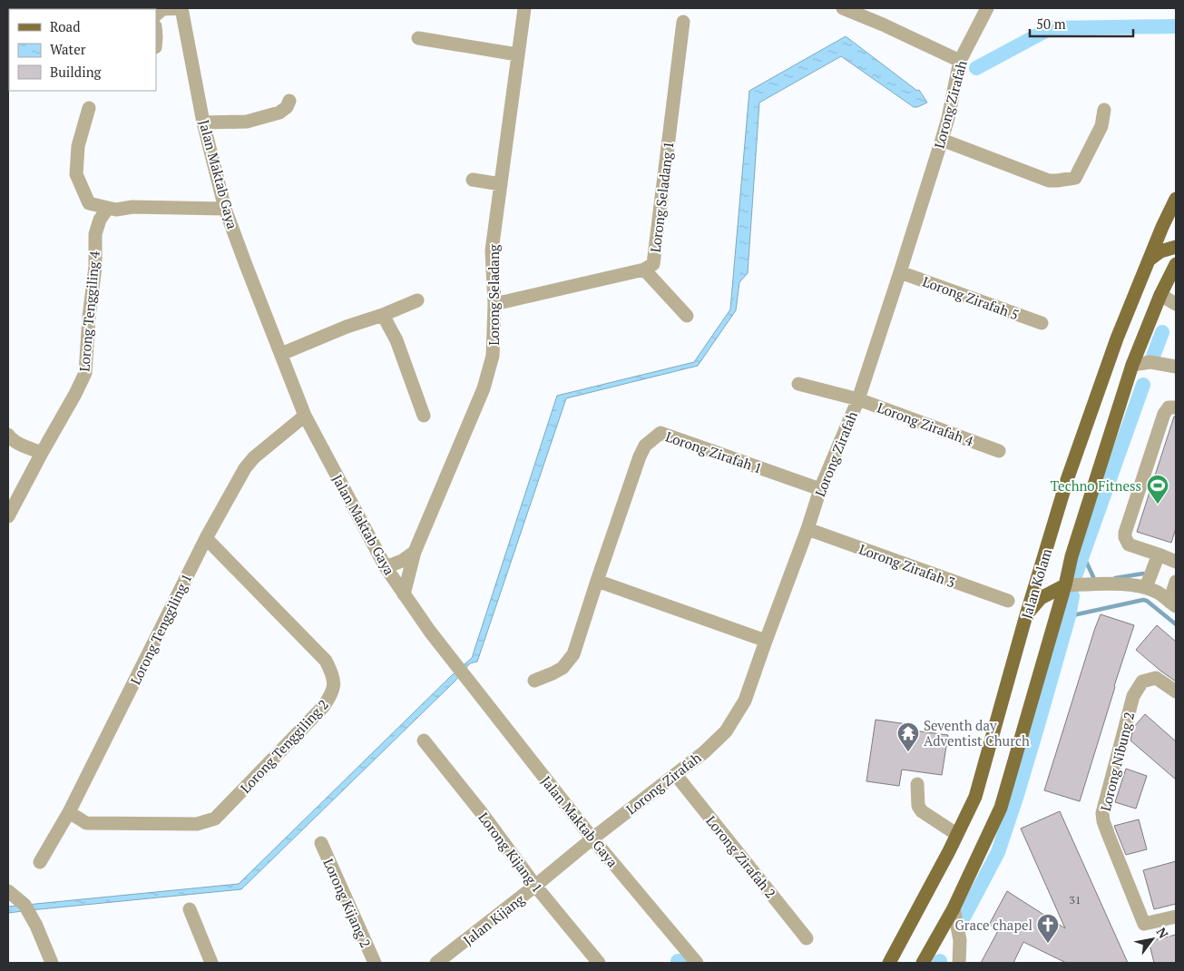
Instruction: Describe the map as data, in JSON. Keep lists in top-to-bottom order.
{
  "streets": {
    "main road": ["Jalan Kolam"],
    "street": [
      "Lorong Zirafah",
      "Jalan Maktab Gaya",
      "Lorong Seladang 1",
      "Lorong Seladang",
      "Lorong Zirafah 5",
      "Lorong Tenggiling 4",
      "Lorong Zirafah 4",
      "Lorong Zirafah 1",
      "Lorong Zirafah 3",
      "Lorong Tenggiling 1",
      "Lorong Tenggiling 2",
      "Lorong Nibung 2",
      "Lorong Kijang 1",
      "Lorong Zirafah 2",
      "Lorong Kijang 2",
      "Jalan Kijang"
    ]
  },
  "crossings": [
    ["Lorong Zirafah", "Jalan Maktab Gaya"],
    ["Lorong Zirafah", "Lorong Zirafah 5"],
    ["Lorong Zirafah", "Lorong Zirafah 4"],
    ["Lorong Zirafah", "Lorong Zirafah 1"],
    ["Lorong Zirafah", "Lorong Zirafah 3"],
    ["Lorong Zirafah", "Lorong Zirafah 2"],
    ["Lorong Zirafah", "Jalan Kijang"],
    ["Jalan Maktab Gaya", "Lorong Seladang"],
    ["Jalan Maktab Gaya", "Lorong Tenggiling 1"],
    ["Jalan Maktab Gaya", "Jalan Kijang"],
    ["Lorong Seladang 1", "Lorong Seladang"],
    ["Lorong Tenggiling 1", "Lorong Tenggiling 2"],
    ["Lorong Kijang 1", "Jalan Kijang"]
  ],
  "places": {
    "sports": ["Techno Fitness"],
    "temple": ["Seventh day Adventist Church"],
    "church": ["Grace chapel"]
  },
  "house_numbers": ["31"],
  "legend": ["Road", "Water", "Building"],
  "scale_bar": "50 m",
  "north": "top right"
}
